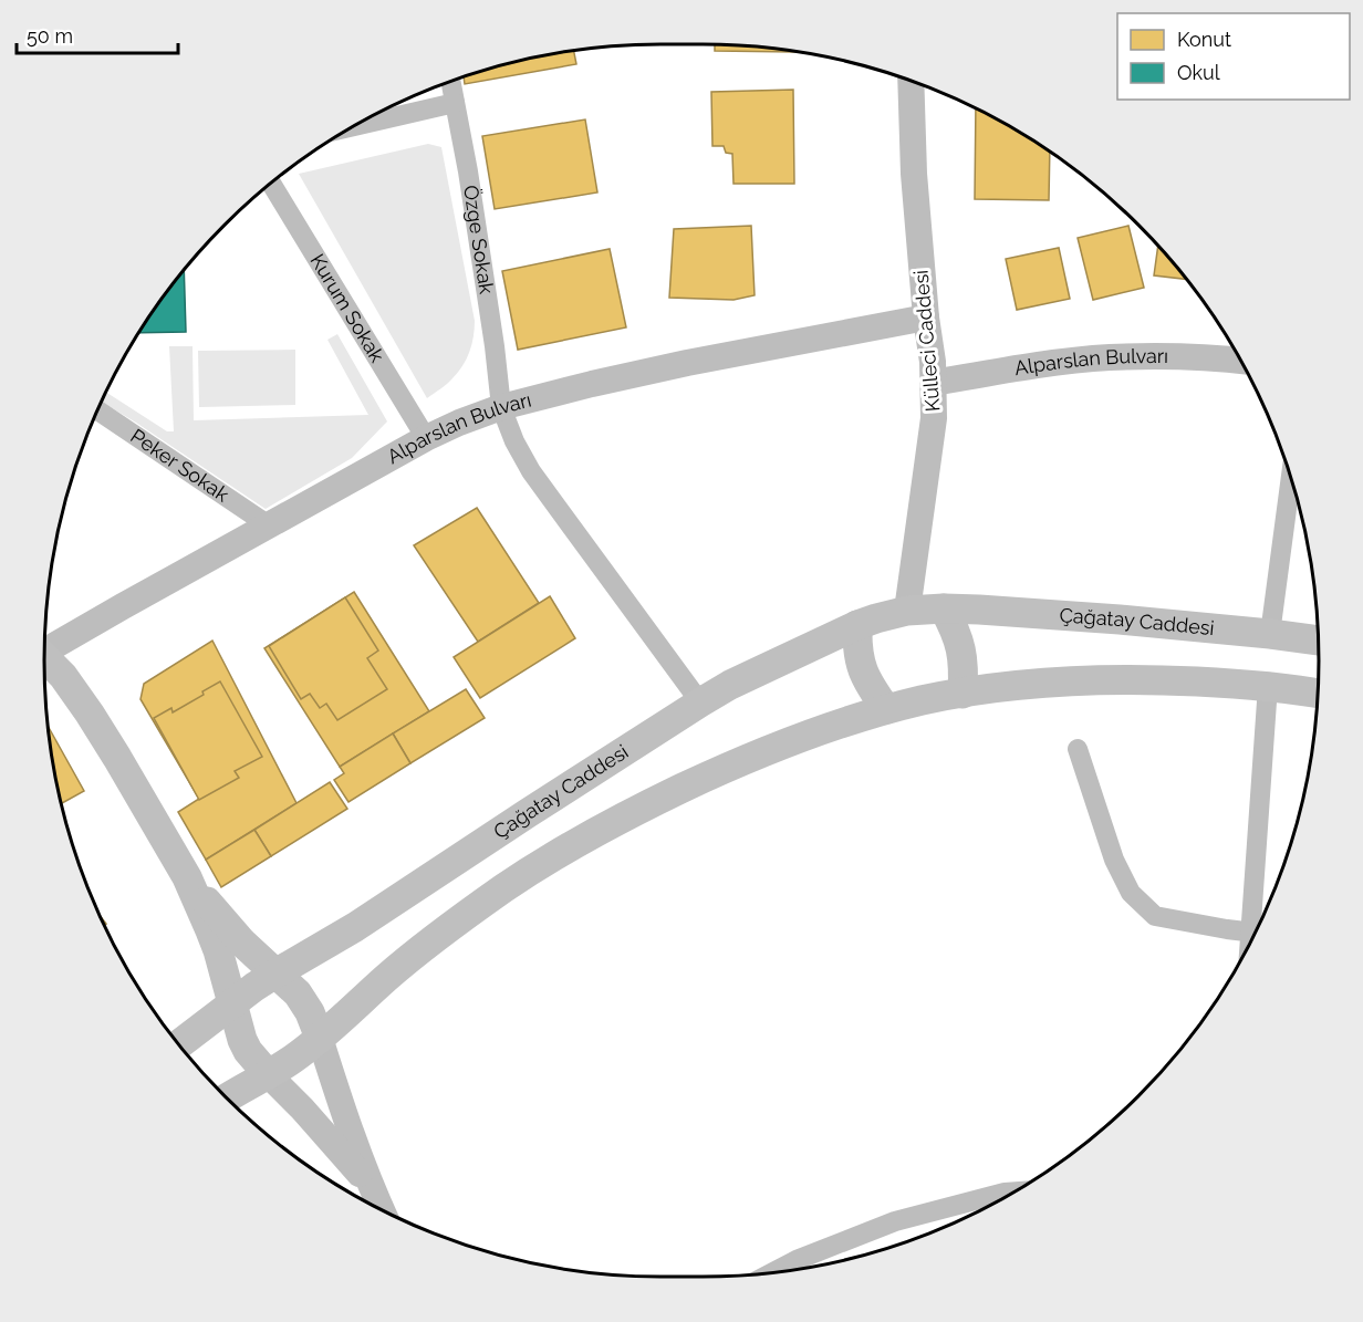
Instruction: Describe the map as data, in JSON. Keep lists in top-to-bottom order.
{
  "streets": {
    "main road": ["Çağatay Caddesi"],
    "street": [
      "Özge Sokak",
      "Kurum Sokak",
      "Külleci Caddesi",
      "Alparslan Bulvarı",
      "Peker Sokak"
    ]
  },
  "crossings": [
    ["Özge Sokak", "Alparslan Bulvarı"],
    ["Özge Sokak", "Çağatay Caddesi"],
    ["Kurum Sokak", "Alparslan Bulvarı"],
    ["Külleci Caddesi", "Alparslan Bulvarı"],
    ["Külleci Caddesi", "Çağatay Caddesi"],
    ["Alparslan Bulvarı", "Peker Sokak"]
  ],
  "legend": ["Konut", "Okul"],
  "scale_bar": "50 m"
}
